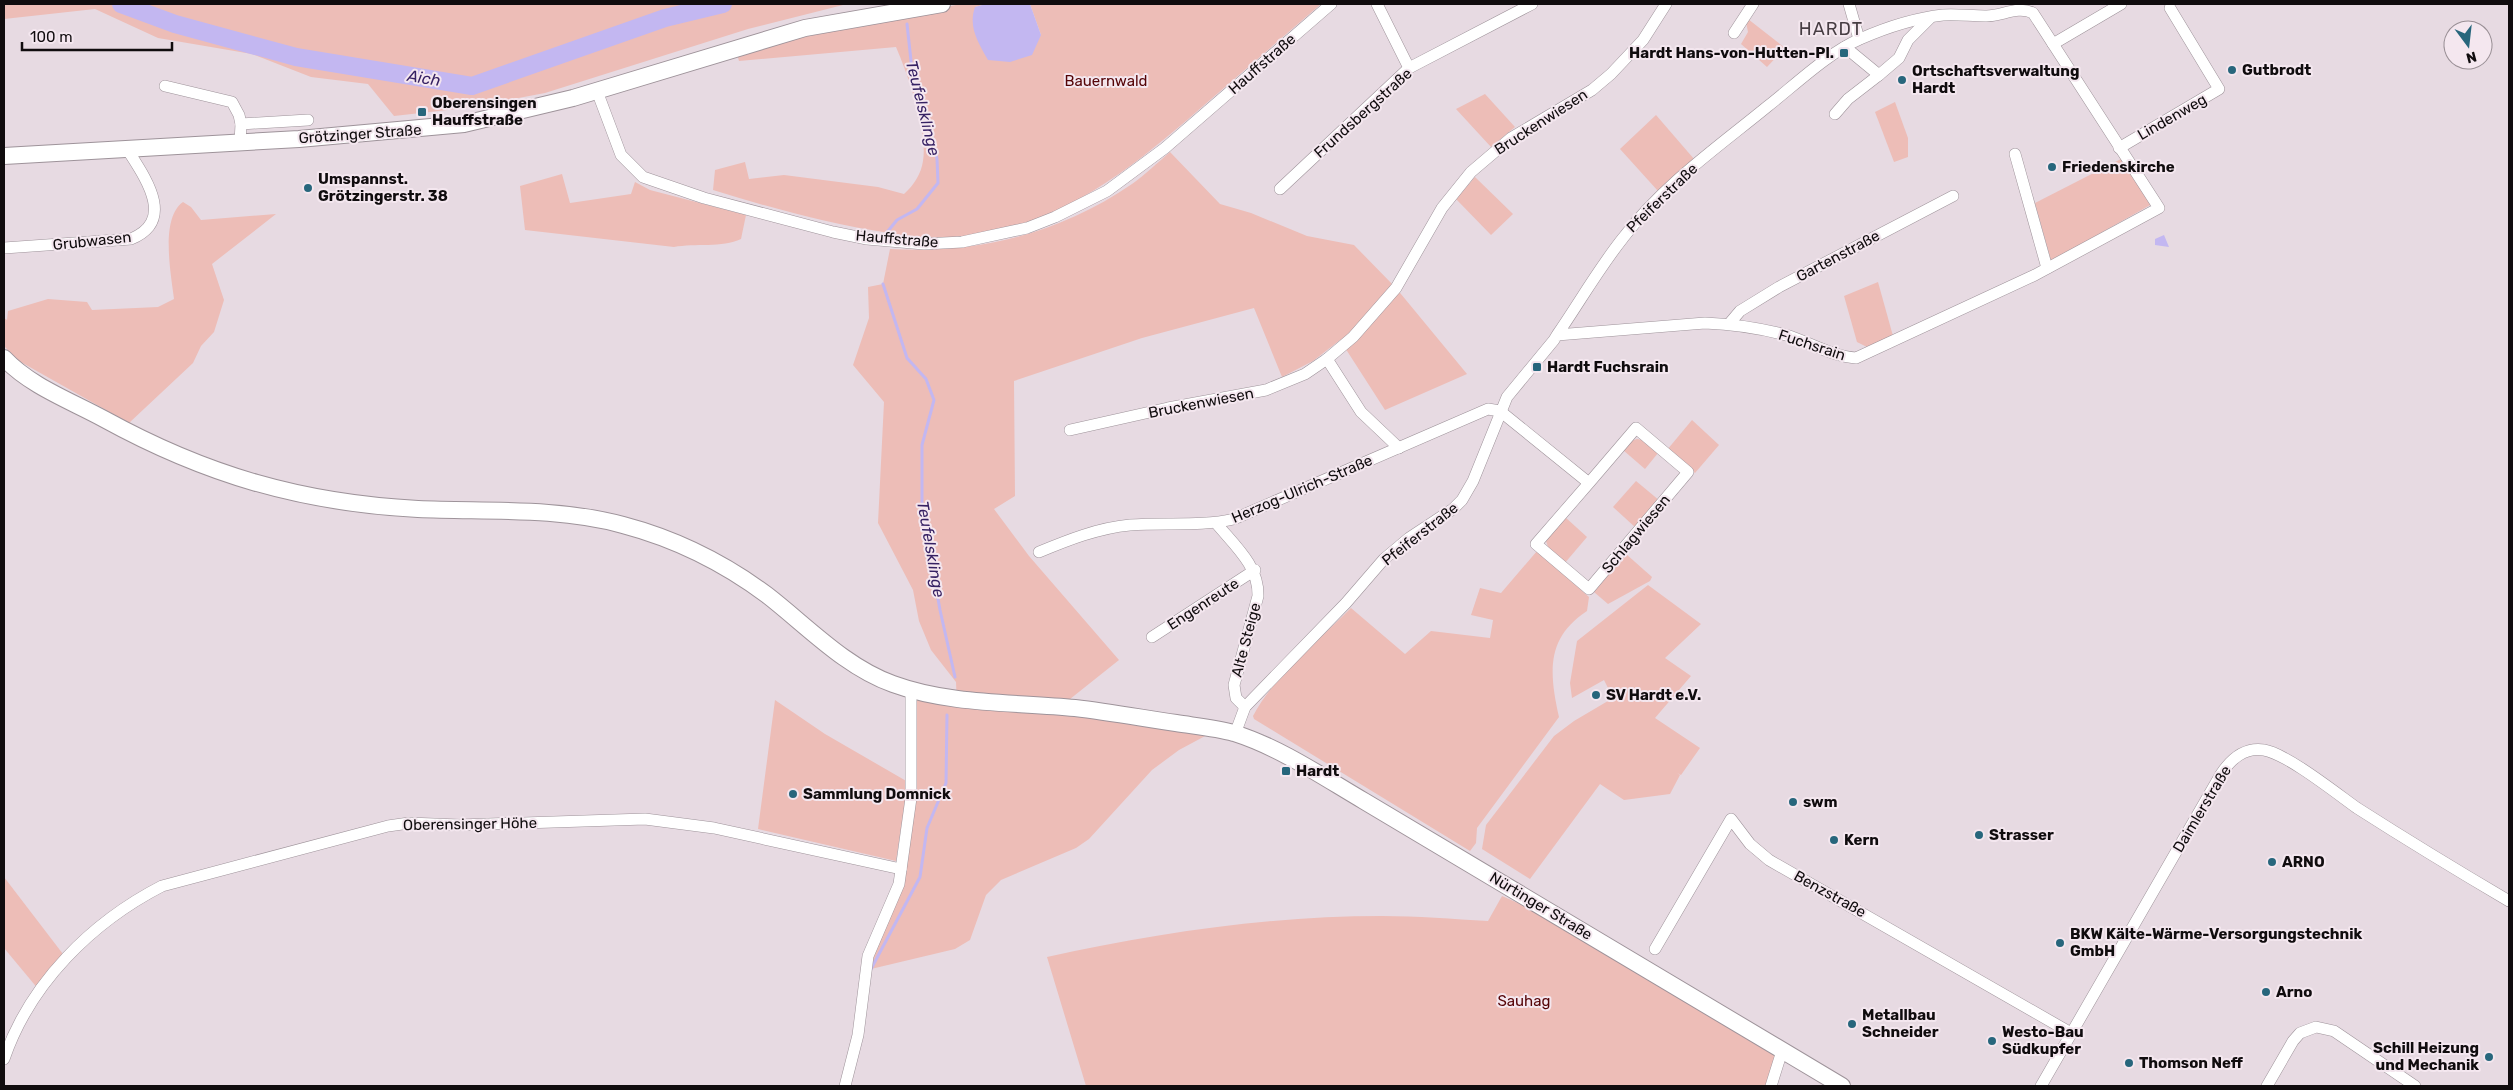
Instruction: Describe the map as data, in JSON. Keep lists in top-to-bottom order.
{
  "streets": {
    "main road": ["Grötzinger Straße", "Nürtinger Straße"],
    "street": [
      "Hauffstraße",
      "Frundsbergstraße",
      "Lindenweg",
      "Bruckenwiesen",
      "Pfeiferstraße",
      "Grubwasen",
      "Gartenstraße",
      "Fuchsrain",
      "Herzog-Ulrich-Straße",
      "Schlagwiesen",
      "Engenreute",
      "Alte Steige",
      "Daimlerstraße",
      "Oberensinger Höhe",
      "Benzstraße"
    ]
  },
  "crossings": [
    ["Hauffstraße", "Grötzinger Straße"],
    ["Lindenweg", "Pfeiferstraße"],
    ["Grötzinger Straße", "Grubwasen"],
    ["Pfeiferstraße", "Fuchsrain"],
    ["Pfeiferstraße", "Herzog-Ulrich-Straße"],
    ["Pfeiferstraße", "Alte Steige"],
    ["Pfeiferstraße", "Nürtinger Straße"],
    ["Gartenstraße", "Fuchsrain"],
    ["Engenreute", "Alte Steige"],
    ["Daimlerstraße", "Benzstraße"]
  ],
  "districts": ["HARDT"],
  "water": ["Aich", "Teufelsklinge"],
  "parks": ["Bauernwald", "Sauhag"],
  "places": {
    "transit": [
      "Hardt Hans-von-Hutten-Pl.",
      "Oberensingen Hauffstraße",
      "Hardt Fuchsrain",
      "Hardt"
    ],
    "other": [
      "Gutbrodt",
      "Ortschaftsverwaltung Hardt",
      "Friedenskirche",
      "Umspannst. Grötzingerstr. 38",
      "SV Hardt e.V.",
      "Sammlung Domnick",
      "swm",
      "Strasser",
      "Kern",
      "ARNO",
      "BKW Kälte-Wärme-Versorgungstechnik GmbH",
      "Arno",
      "Metallbau Schneider",
      "Westo-Bau Südkupfer",
      "Schill Heizung und Mechanik",
      "Thomson Neff"
    ]
  },
  "scale_bar": "100 m",
  "north": "bottom"
}
